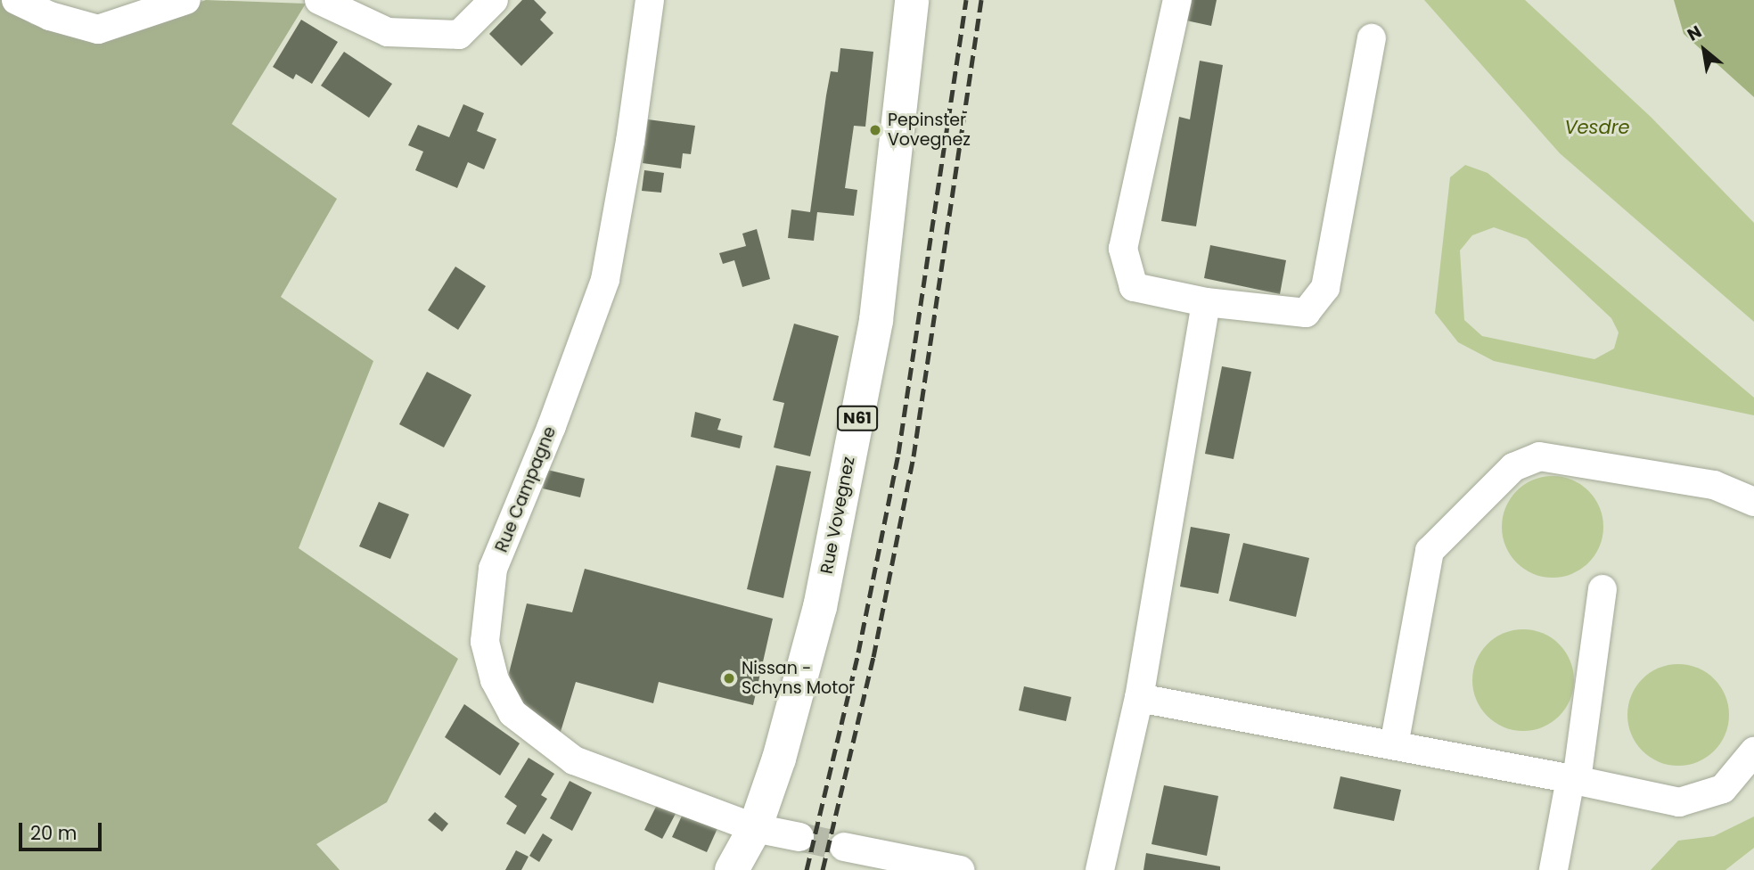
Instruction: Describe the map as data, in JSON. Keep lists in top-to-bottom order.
{
  "streets": {
    "main road": ["N61", "Rue Vovegnez"],
    "street": ["Rue Campagne"]
  },
  "crossings": [
    ["Rue Campagne", "Rue Vovegnez"]
  ],
  "water": ["Vesdre"],
  "places": ["Pepinster Vovegnez", "Nissan - Schyns Motor"],
  "scale_bar": "20 m",
  "north": "top left"
}
